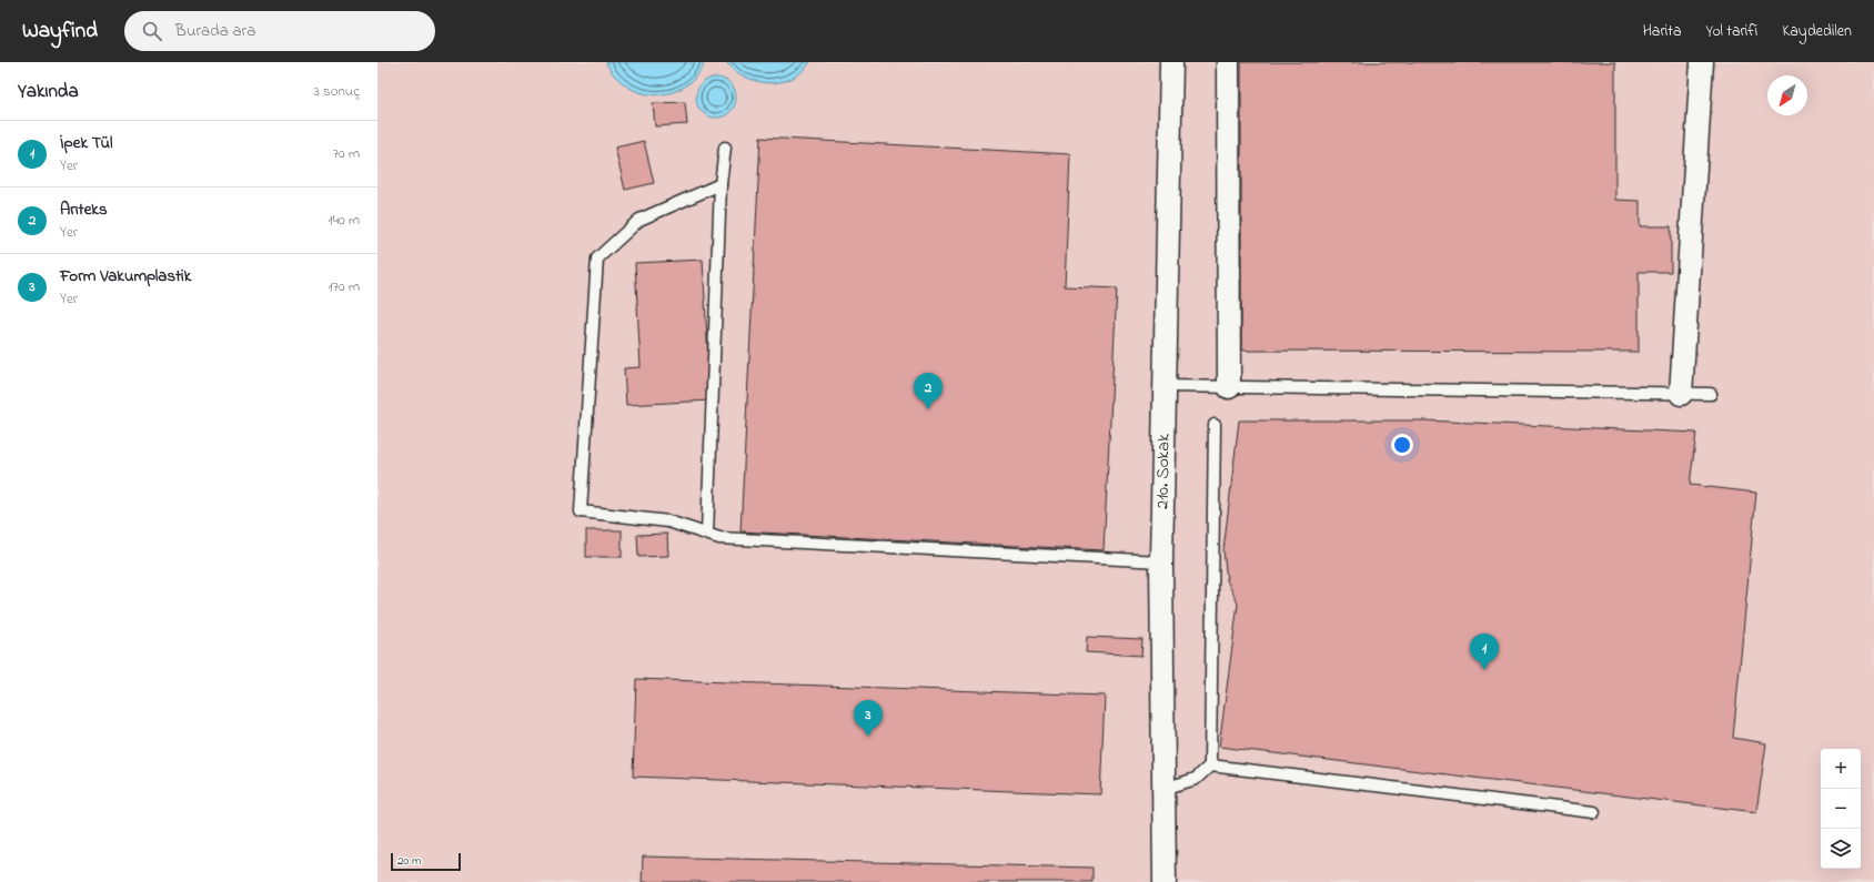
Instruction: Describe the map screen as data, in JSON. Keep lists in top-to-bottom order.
{
  "streets": {
    "street": ["210. Sokak"]
  },
  "scale_bar": "20 m",
  "north": "bottom left",
  "page": {
    "header": "Wayfind",
    "search": "Burada ara",
    "nav": ["Harita", "Yol tarifi", "Kaydedilen"],
    "heading": ["Yakında", "3 sonuç"],
    "list": [
      {
        "mark": "1",
        "name": "İpek Tül",
        "note": "Yer",
        "value": "70 m"
      },
      {
        "mark": "2",
        "name": "Arıteks",
        "note": "Yer",
        "value": "140 m"
      },
      {
        "mark": "3",
        "name": "Form Vakumplastik",
        "note": "Yer",
        "value": "170 m"
      }
    ],
    "pins": ["2", "1", "3"],
    "map_buttons": ["+", "−"],
    "scale": "20 m"
  }
}
